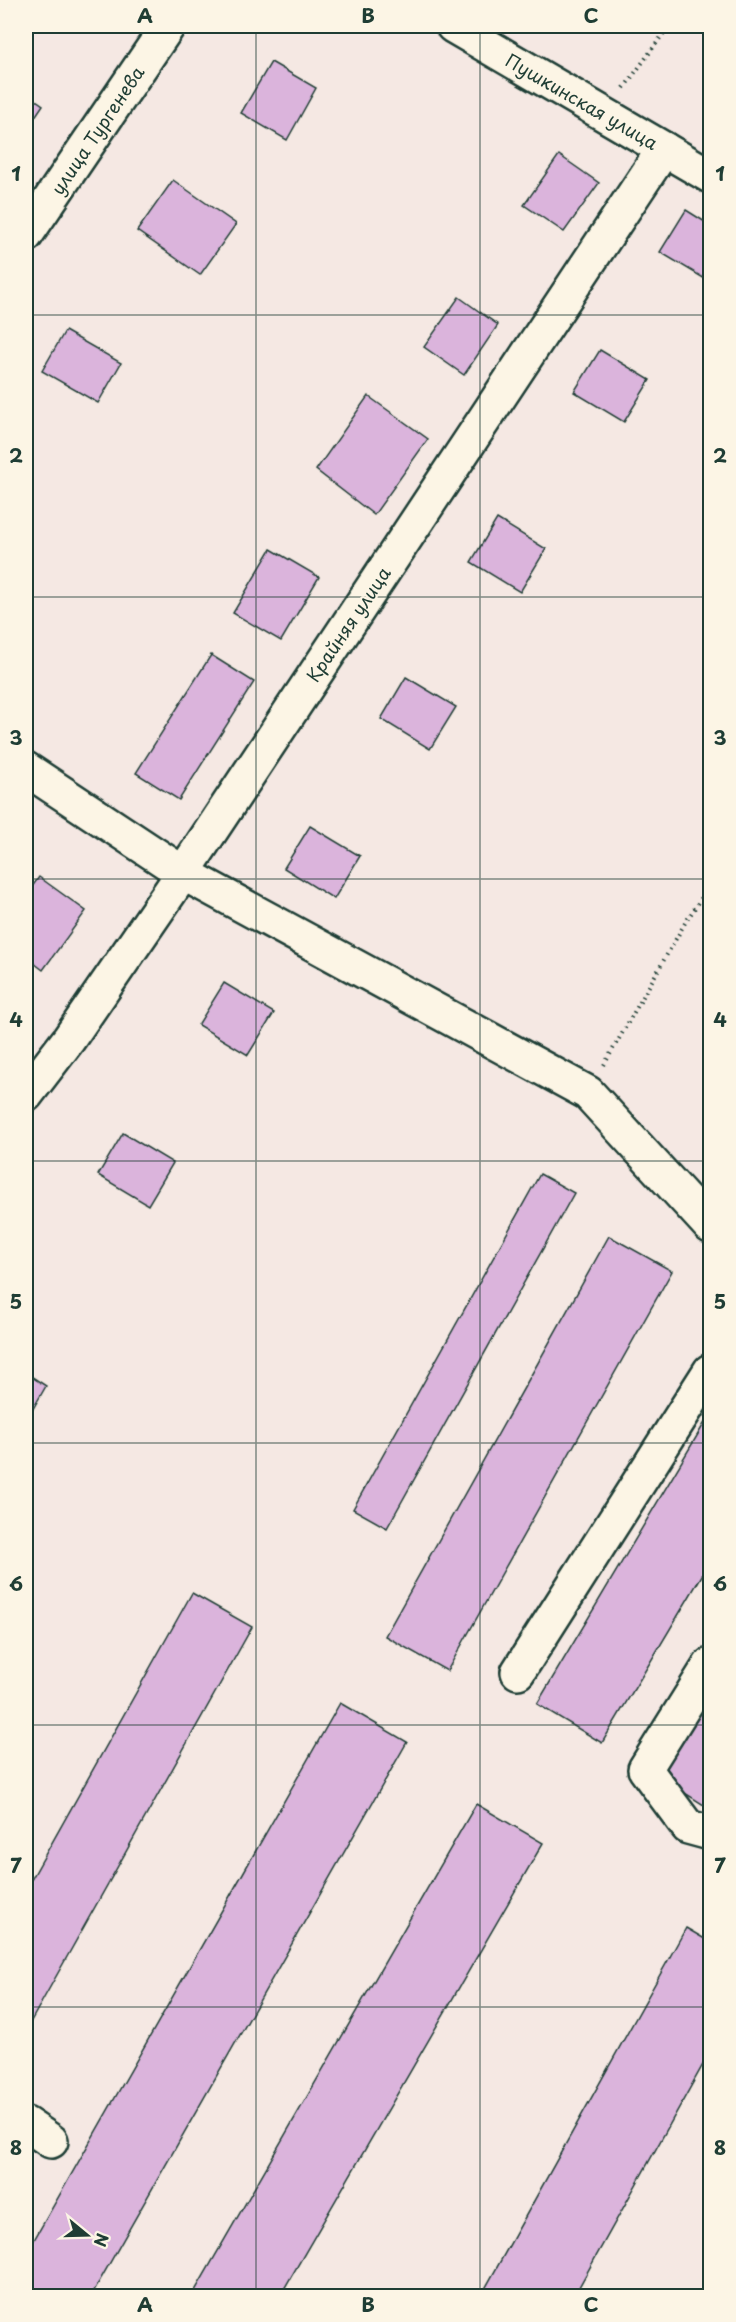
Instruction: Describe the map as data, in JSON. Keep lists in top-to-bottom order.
{
  "streets": {
    "street": ["Пушкинская улица", "улица Тургенева", "Крайняя улица"]
  },
  "crossings": [
    ["Пушкинская улица", "Крайняя улица"]
  ],
  "north": "right",
  "grid": {
    "columns": ["A", "B", "C"],
    "rows": [
      "1",
      "2",
      "3",
      "4",
      "5",
      "6",
      "7",
      "8"
    ]
  }
}
